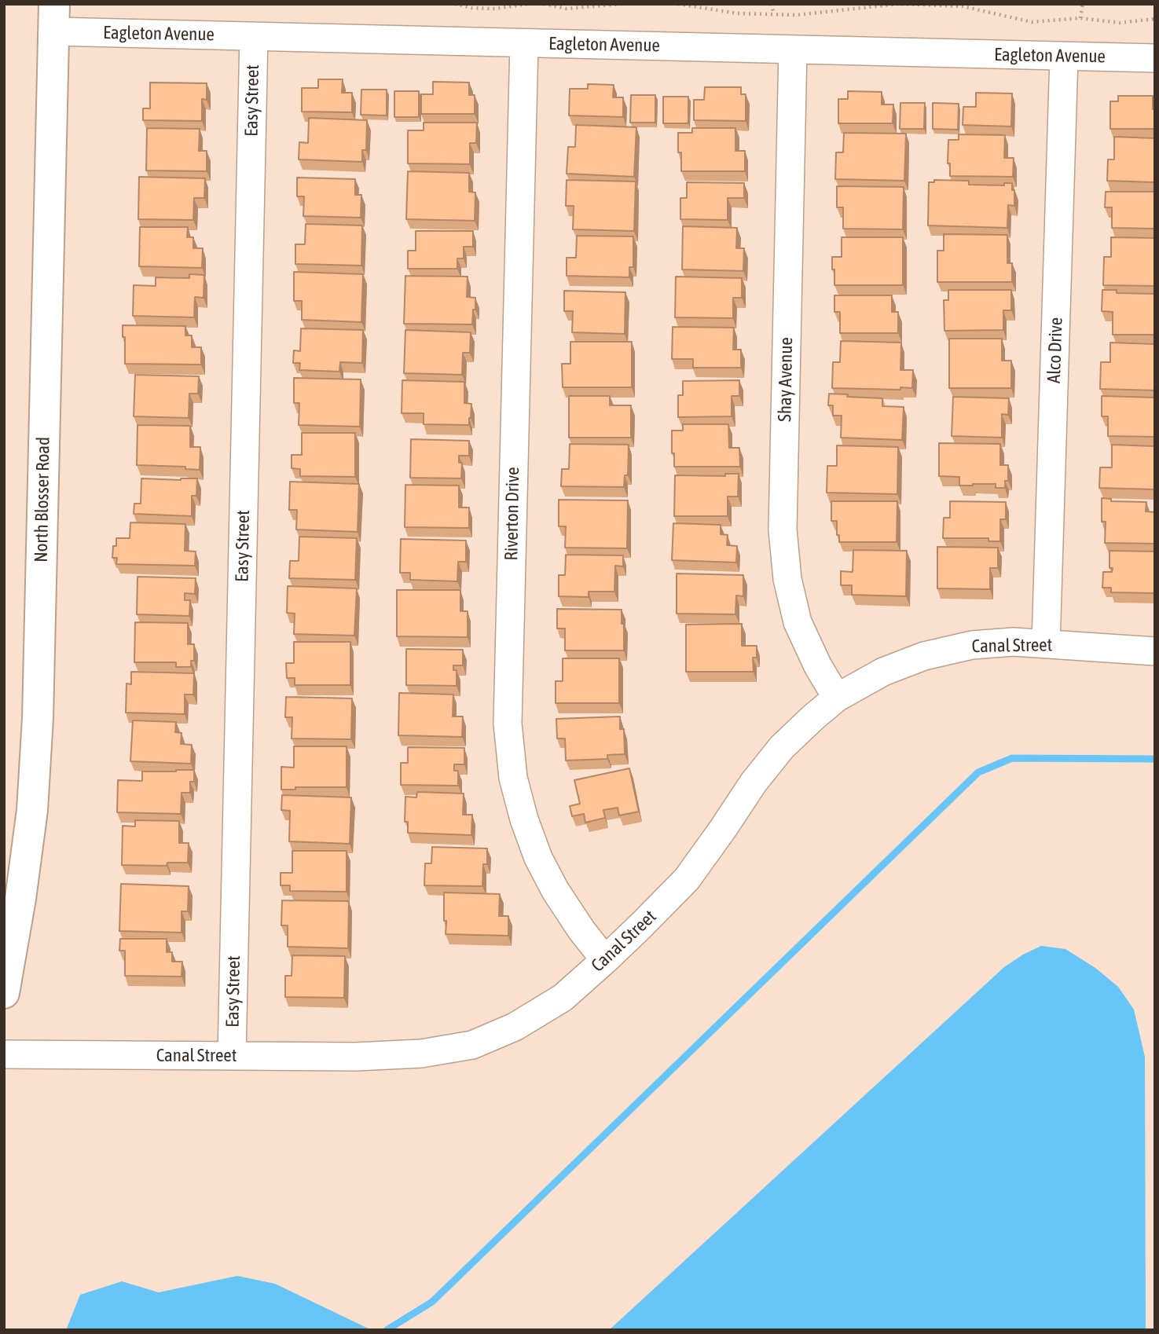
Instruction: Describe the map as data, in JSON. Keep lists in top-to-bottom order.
{
  "streets": {
    "street": [
      "Eagleton Avenue",
      "Easy Street",
      "Alco Drive",
      "Shay Avenue",
      "North Blosser Road",
      "Riverton Drive",
      "Canal Street"
    ]
  },
  "crossings": [
    ["Eagleton Avenue", "Easy Street"],
    ["Eagleton Avenue", "Alco Drive"],
    ["Eagleton Avenue", "Shay Avenue"],
    ["Eagleton Avenue", "North Blosser Road"],
    ["Eagleton Avenue", "Riverton Drive"],
    ["Easy Street", "Canal Street"],
    ["Alco Drive", "Canal Street"],
    ["Shay Avenue", "Canal Street"],
    ["Riverton Drive", "Canal Street"]
  ]
}
